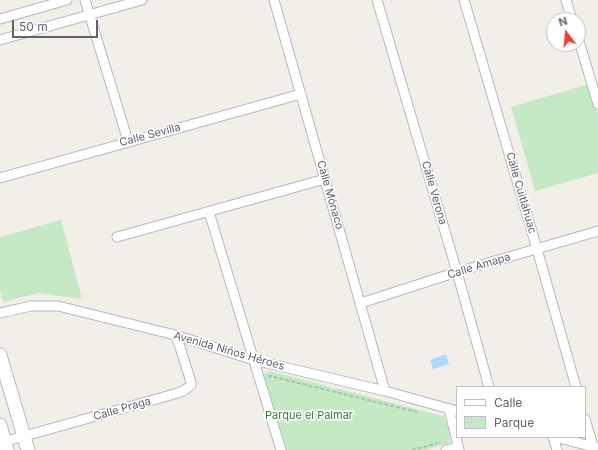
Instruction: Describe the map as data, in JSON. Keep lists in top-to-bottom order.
{
  "streets": {
    "street": [
      "Calle Sevilla",
      "Calle Verona",
      "Calle Cuitláhuac",
      "Calle Mónaco",
      "Calle Amapa",
      "Avenida Niños Héroes",
      "Calle Praga"
    ]
  },
  "crossings": [
    ["Calle Sevilla", "Calle Mónaco"],
    ["Calle Verona", "Calle Amapa"],
    ["Calle Cuitláhuac", "Calle Amapa"],
    ["Calle Mónaco", "Calle Amapa"],
    ["Calle Mónaco", "Avenida Niños Héroes"],
    ["Avenida Niños Héroes", "Calle Praga"]
  ],
  "parks": ["Parque el Palmar"],
  "legend": ["Calle", "Parque"],
  "scale_bar": "50 m",
  "north": "top"
}
